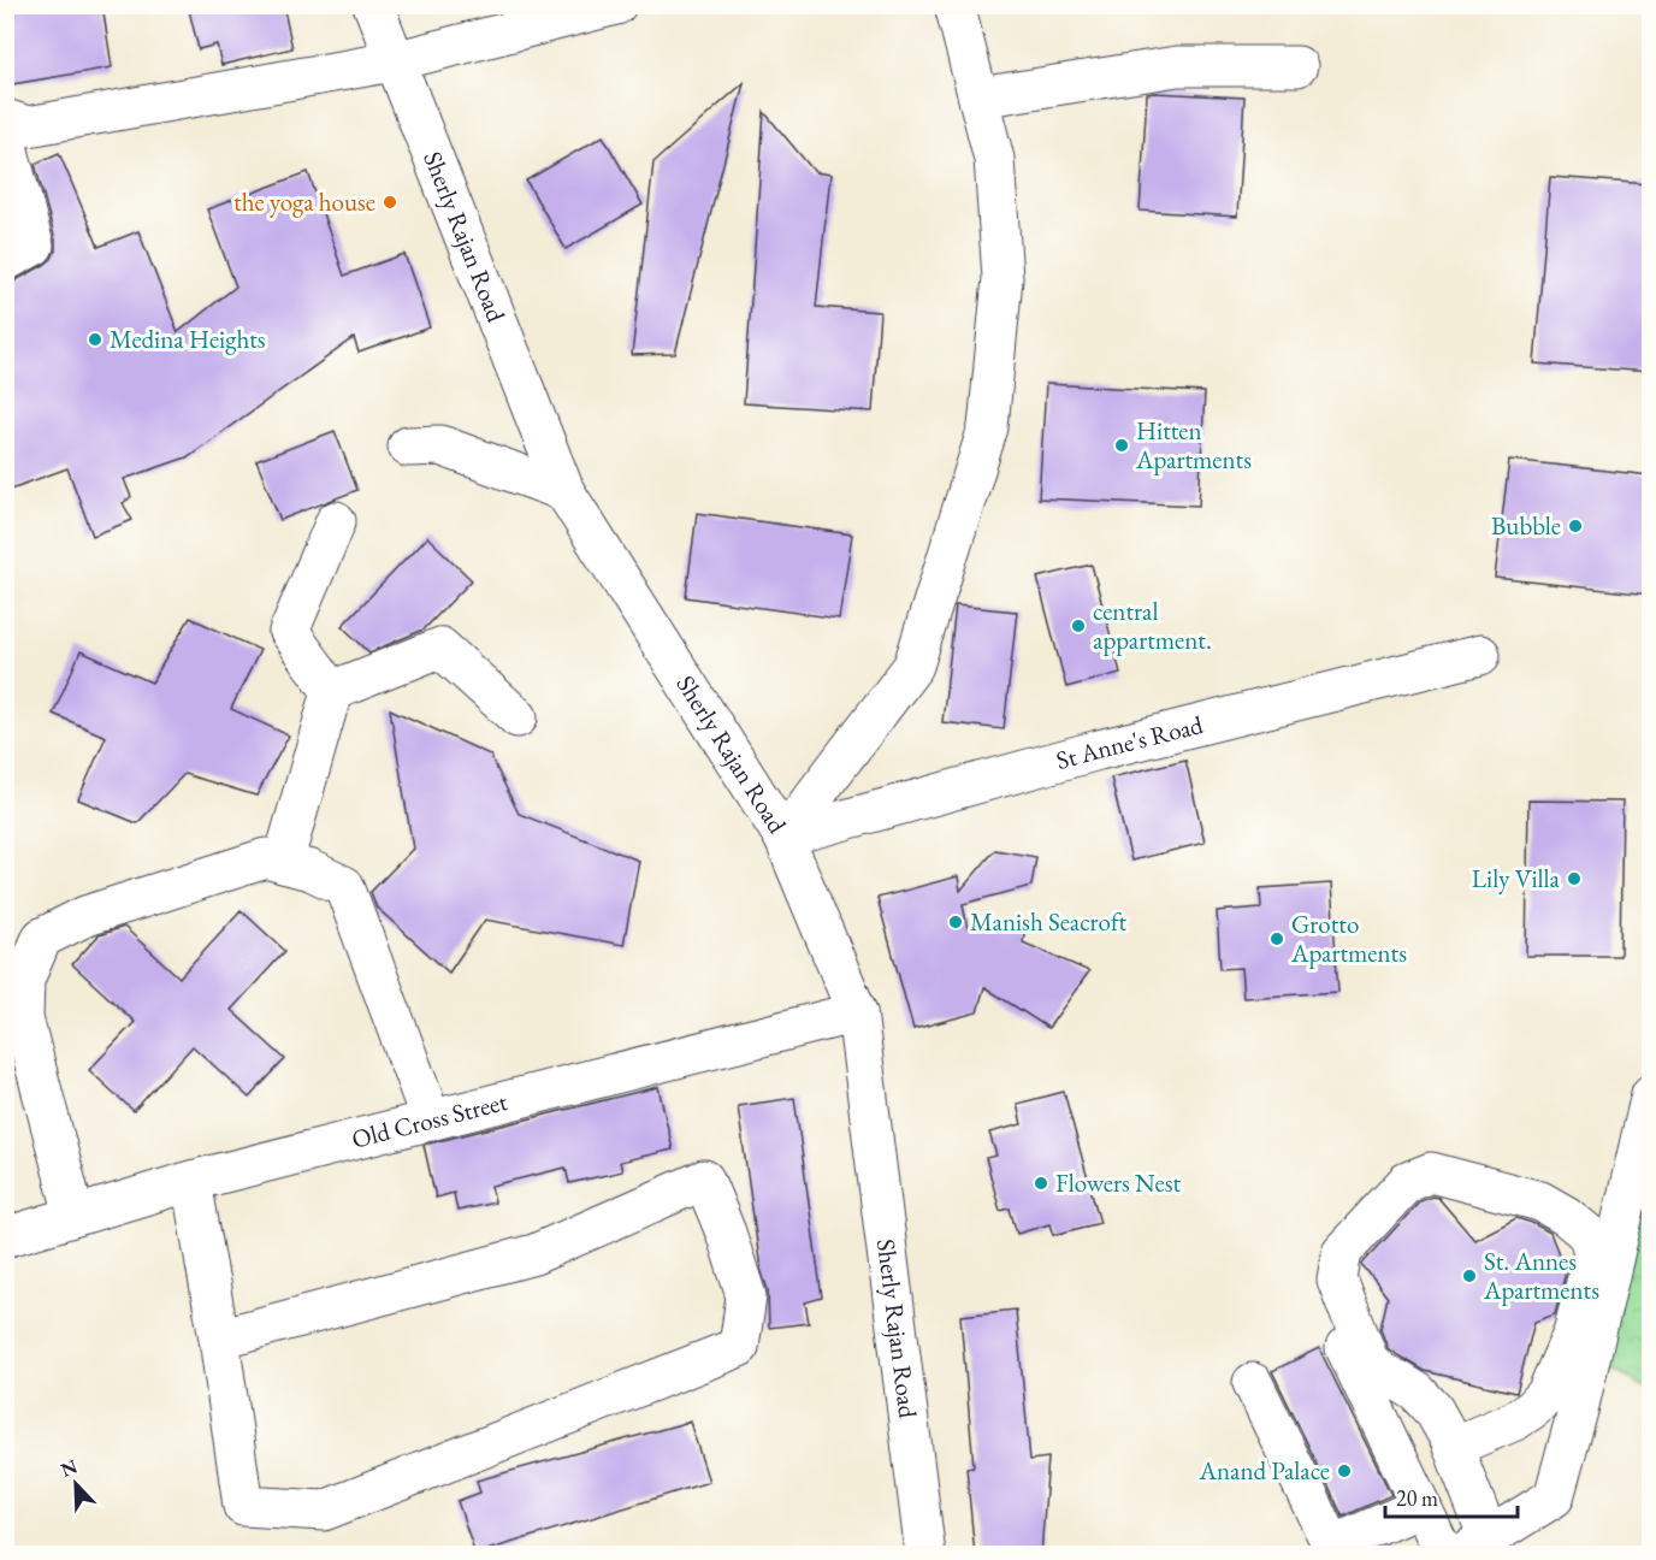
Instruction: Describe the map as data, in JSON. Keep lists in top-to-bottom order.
{
  "streets": {
    "street": ["Sherly Rajan Road", "St Anne's Road", "Old Cross Street"]
  },
  "crossings": [
    ["Sherly Rajan Road", "St Anne's Road"],
    ["Sherly Rajan Road", "Old Cross Street"]
  ],
  "places": [
    "the yoga house",
    "Medina Heights",
    "Hitten Apartments",
    "Bubble",
    "central appartment.",
    "Lily Villa",
    "Manish Seacroft",
    "Grotto Apartments",
    "Flowers Nest",
    "St. Annes Apartments",
    "Anand Palace"
  ],
  "scale_bar": "20 m",
  "north": "top left"
}
